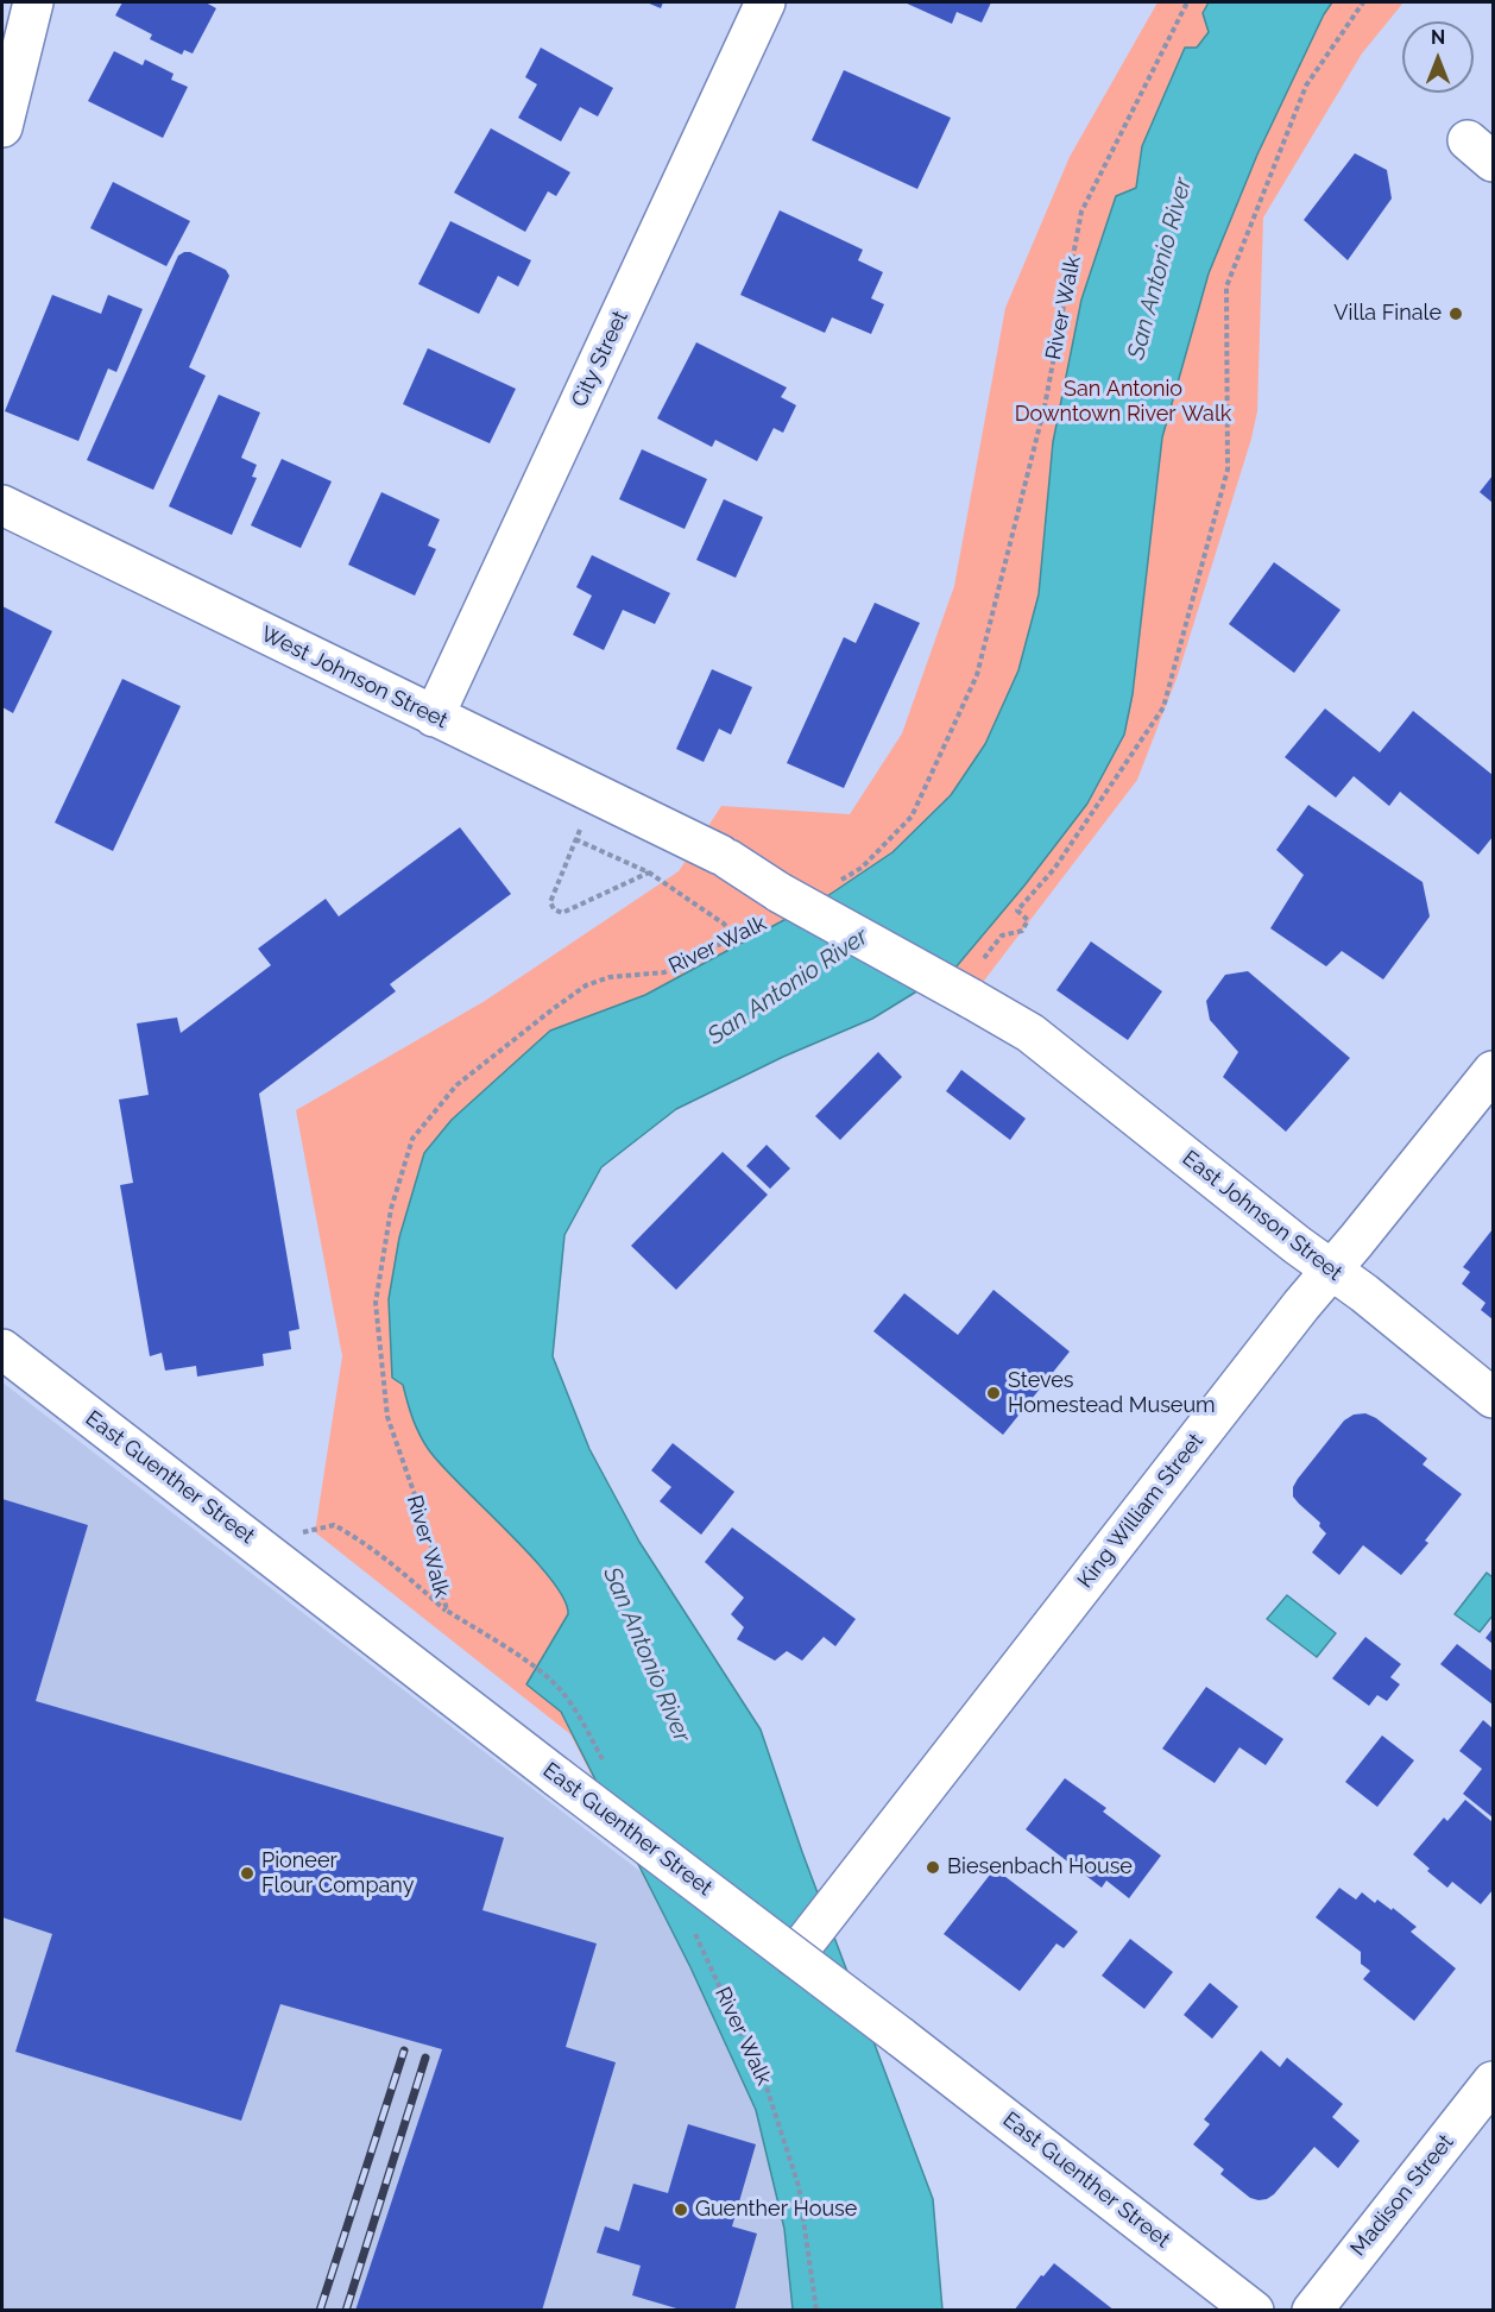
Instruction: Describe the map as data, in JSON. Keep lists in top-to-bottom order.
{
  "streets": {
    "street": [
      "River Walk",
      "City Street",
      "West Johnson Street",
      "East Johnson Street",
      "East Guenther Street",
      "King William Street",
      "Madison Street"
    ]
  },
  "crossings": [
    ["River Walk", "West Johnson Street"],
    ["River Walk", "East Johnson Street"],
    ["City Street", "West Johnson Street"],
    ["East Johnson Street", "King William Street"],
    ["East Guenther Street", "King William Street"]
  ],
  "water": ["San Antonio River"],
  "parks": ["San Antonio Downtown River Walk"],
  "places": [
    "Villa Finale",
    "Steves Homestead Museum",
    "Biesenbach House",
    "Pioneer Flour Company",
    "Guenther House"
  ],
  "north": "top"
}
